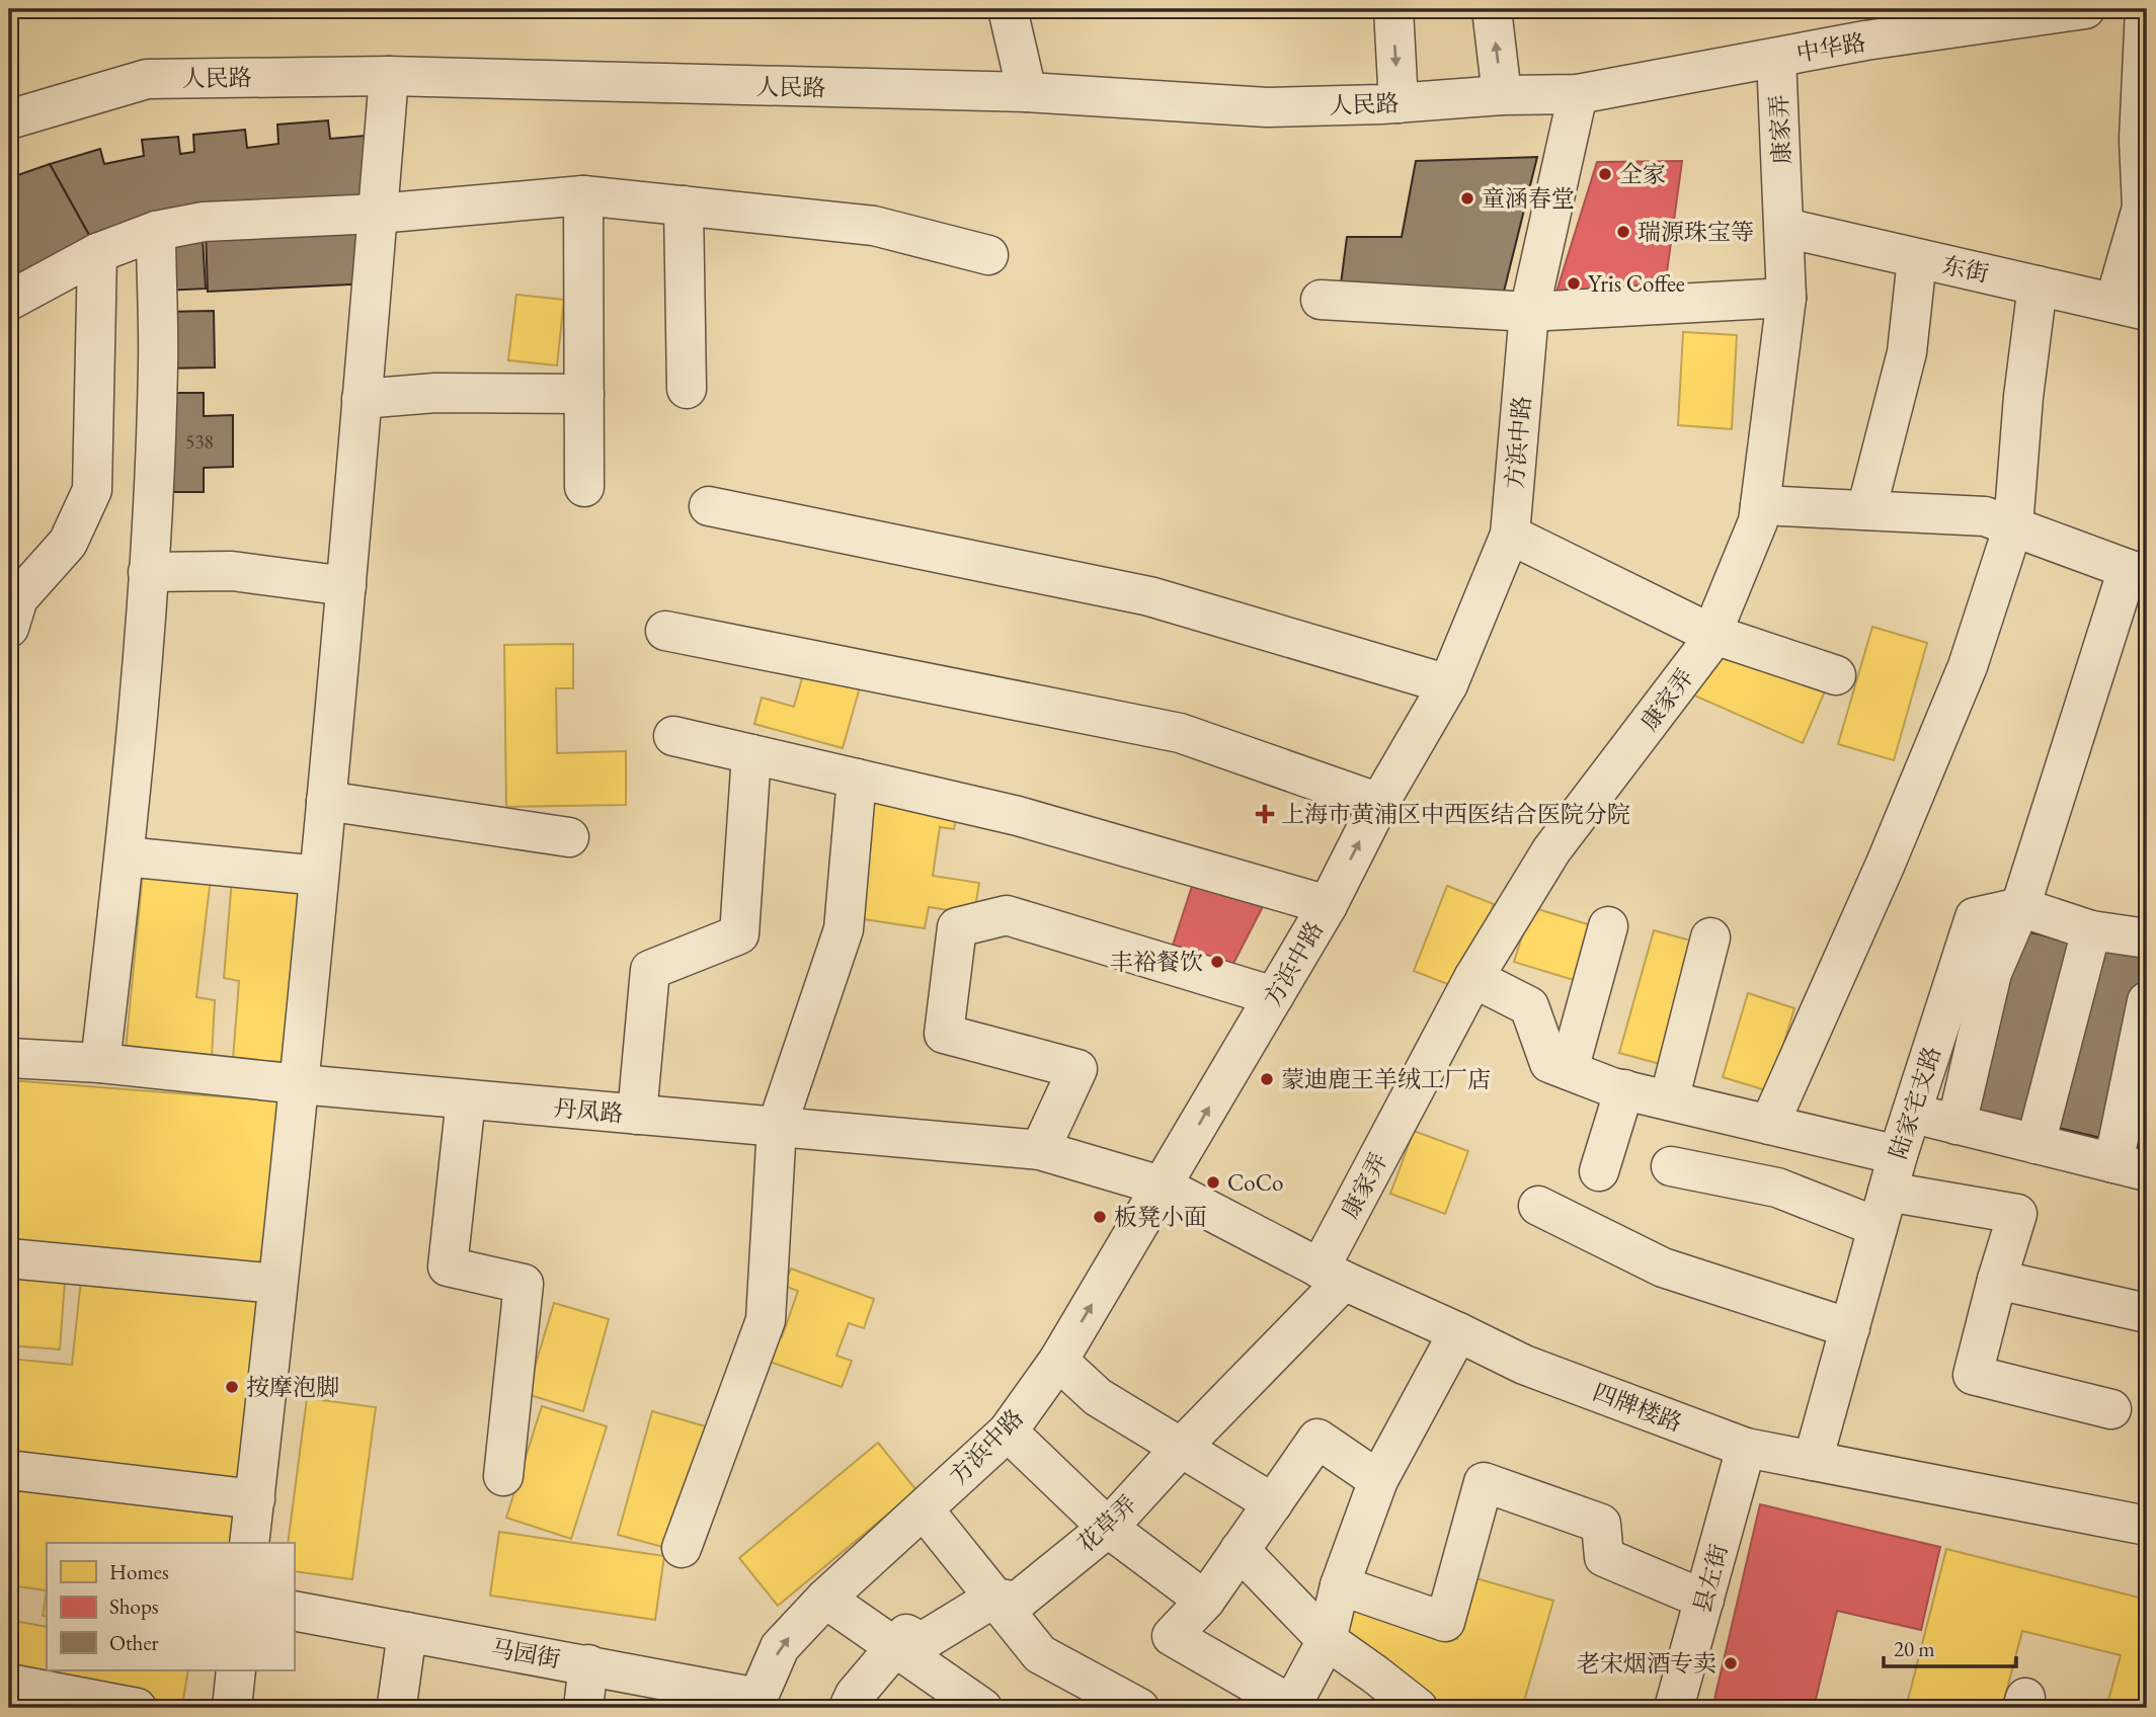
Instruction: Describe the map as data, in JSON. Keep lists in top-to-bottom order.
{
  "streets": {
    "street": [
      "中华路",
      "人民路",
      "康家弄",
      "东街",
      "方浜中路",
      "陆家宅支路",
      "丹凤路",
      "四牌楼路",
      "花草弄",
      "县左街",
      "马园街"
    ]
  },
  "crossings": [
    ["中华路", "人民路"],
    ["中华路", "康家弄"],
    ["中华路", "方浜中路"],
    ["人民路", "方浜中路"],
    ["康家弄", "东街"],
    ["康家弄", "四牌楼路"],
    ["康家弄", "花草弄"],
    ["方浜中路", "丹凤路"],
    ["方浜中路", "四牌楼路"],
    ["方浜中路", "马园街"],
    ["陆家宅支路", "四牌楼路"],
    ["丹凤路", "四牌楼路"],
    ["四牌楼路", "花草弄"],
    ["四牌楼路", "县左街"]
  ],
  "places": {
    "other": [
      "全家",
      "童涵春堂",
      "瑞源珠宝等",
      "Yris Coffee",
      "丰裕餐饮",
      "蒙迪鹿王羊绒工厂店",
      "CoCo",
      "板凳小面",
      "按摩泡脚",
      "老宋烟酒专卖"
    ],
    "health": ["上海市黄浦区中西医结合医院分院"]
  },
  "house_numbers": ["538"],
  "legend": ["Homes", "Shops", "Other"],
  "scale_bar": "20 m"
}
